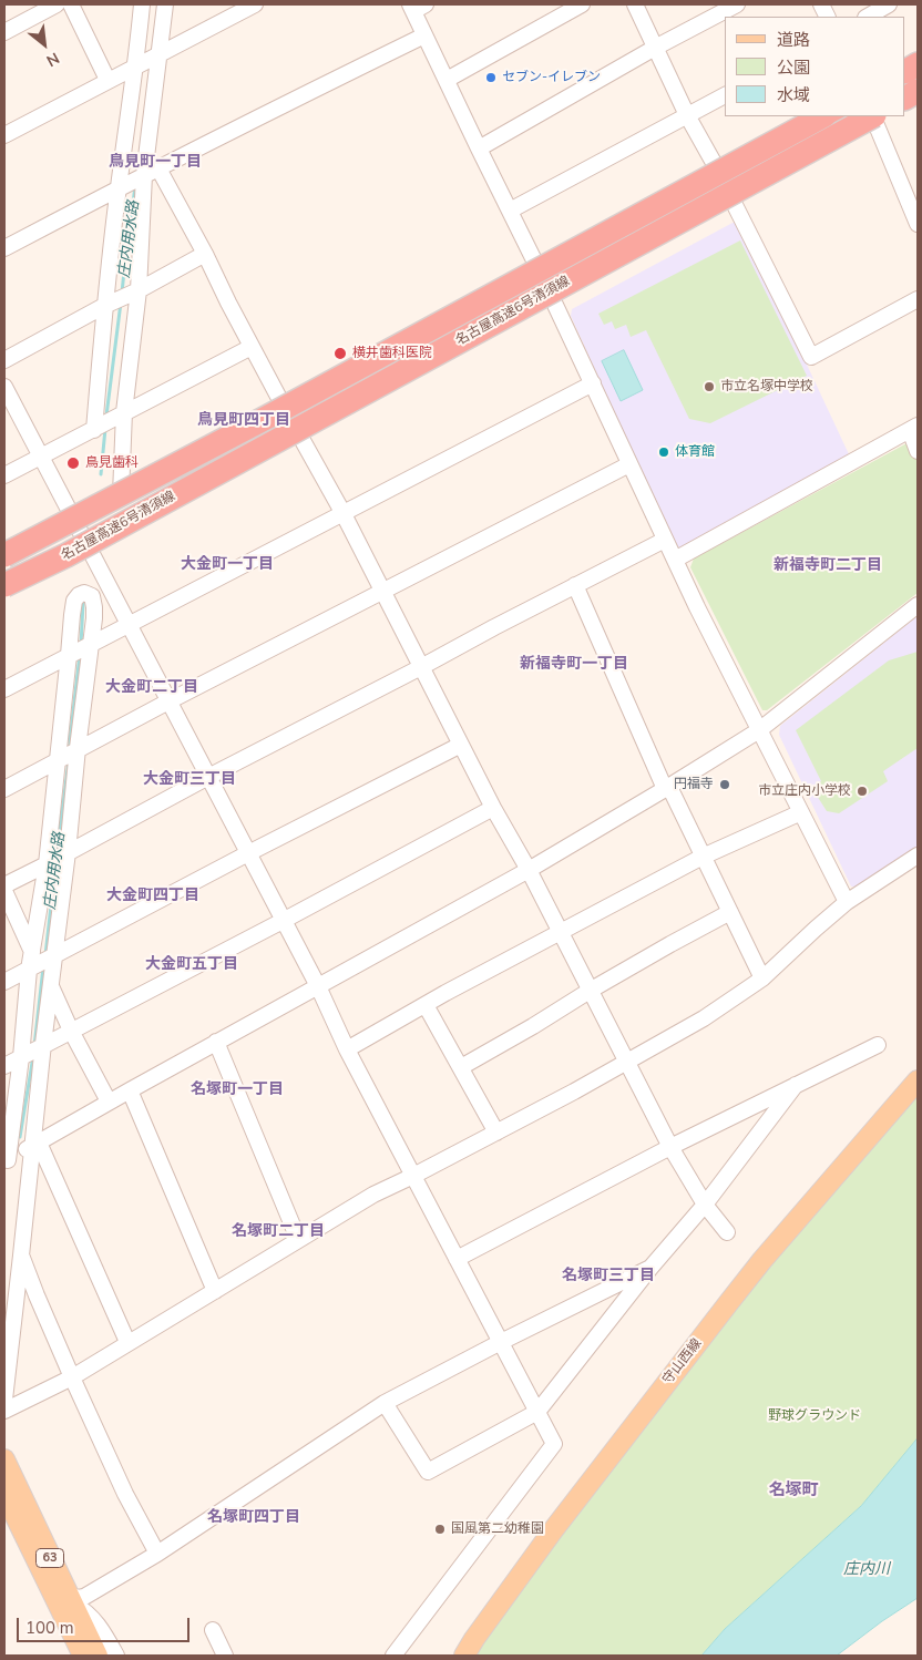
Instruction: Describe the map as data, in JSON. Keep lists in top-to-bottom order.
{
  "streets": {
    "highway": ["名古屋高速6号清須線"],
    "main road": ["守山西線", "63"]
  },
  "districts": [
    "鳥見町一丁目",
    "鳥見町四丁目",
    "大金町一丁目",
    "新福寺町二丁目",
    "新福寺町一丁目",
    "大金町二丁目",
    "大金町三丁目",
    "大金町四丁目",
    "大金町五丁目",
    "名塚町一丁目",
    "名塚町二丁目",
    "名塚町三丁目",
    "名塚町",
    "名塚町四丁目"
  ],
  "water": ["庄内用水路", "庄内川"],
  "parks": ["野球グラウンド"],
  "places": [
    "セブン-イレブン",
    "横井歯科医院",
    "市立名塚中学校",
    "体育館",
    "鳥見歯科",
    "円福寺",
    "市立庄内小学校",
    "国風第二幼稚園"
  ],
  "legend": ["道路", "公園", "水域"],
  "scale_bar": "100 m",
  "north": "bottom right"
}
